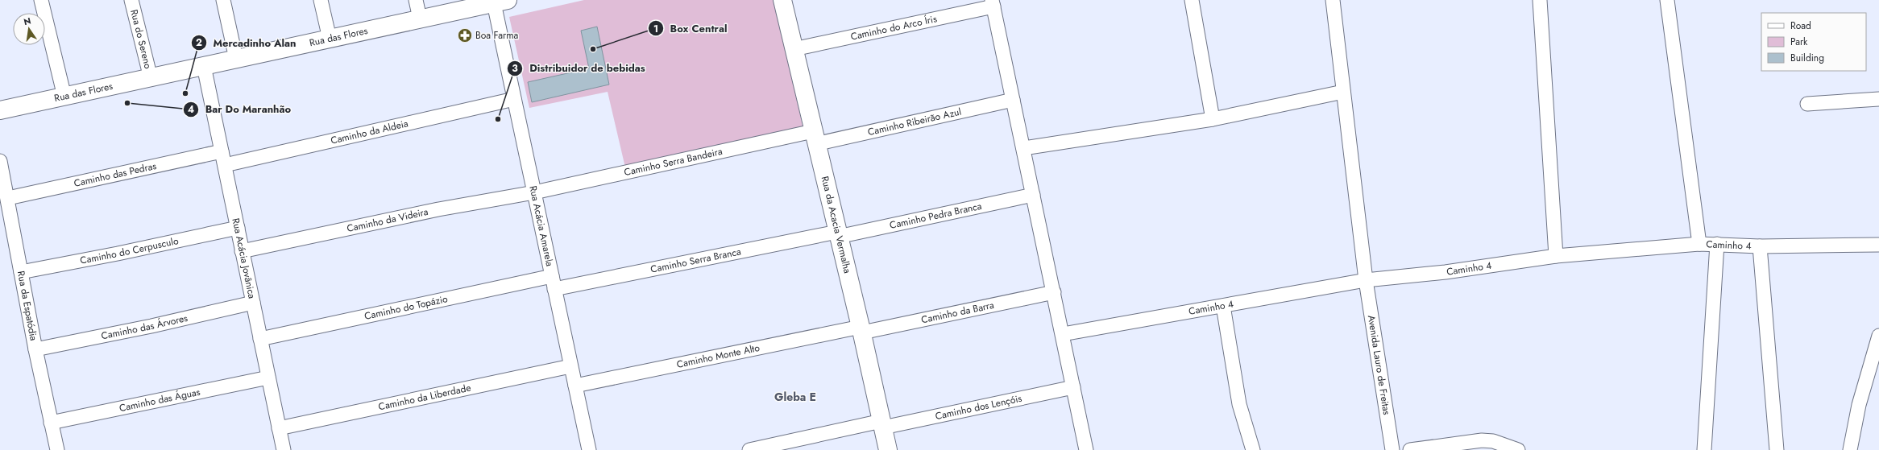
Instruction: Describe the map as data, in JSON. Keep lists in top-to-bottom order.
{
  "streets": {
    "street": [
      "Caminho do Arco Íris",
      "Rua das Flores",
      "Rua do Sereno",
      "Caminho Ribeirão Azul",
      "Caminho da Aldeia",
      "Caminho Serra Bandeira",
      "Caminho das Pedras",
      "Caminho Pedra Branca",
      "Caminho da Videira",
      "Rua da Acacia Vermalha",
      "Rua Acácia Amarela",
      "Caminho 4",
      "Caminho do Cerpusculo",
      "Rua Acácia Jovânica",
      "Caminho Serra Branca",
      "Rua da Espatódia",
      "Caminho do Topázio",
      "Caminho da Barra",
      "Caminho das Árvores",
      "Caminho Monte Alto",
      "Avenida Lauro de Freitas",
      "Caminho da Liberdade",
      "Caminho das Águas",
      "Caminho dos Lençóis"
    ]
  },
  "crossings": [
    ["Caminho do Arco Íris", "Rua da Acacia Vermalha"],
    ["Rua das Flores", "Rua do Sereno"],
    ["Rua das Flores", "Rua Acácia Amarela"],
    ["Rua das Flores", "Rua Acácia Jovânica"],
    ["Caminho Ribeirão Azul", "Caminho Serra Bandeira"],
    ["Caminho Ribeirão Azul", "Rua da Acacia Vermalha"],
    ["Caminho da Aldeia", "Rua Acácia Amarela"],
    ["Caminho da Aldeia", "Rua Acácia Jovânica"],
    ["Caminho Serra Bandeira", "Caminho da Videira"],
    ["Caminho Serra Bandeira", "Rua da Acacia Vermalha"],
    ["Caminho Serra Bandeira", "Rua Acácia Amarela"],
    ["Caminho das Pedras", "Rua Acácia Jovânica"],
    ["Caminho das Pedras", "Rua da Espatódia"],
    ["Caminho Pedra Branca", "Rua da Acacia Vermalha"],
    ["Caminho Pedra Branca", "Caminho Serra Branca"],
    ["Caminho da Videira", "Rua Acácia Amarela"],
    ["Caminho da Videira", "Rua Acácia Jovânica"],
    ["Rua da Acacia Vermalha", "Caminho Serra Branca"],
    ["Rua da Acacia Vermalha", "Caminho da Barra"],
    ["Rua da Acacia Vermalha", "Caminho Monte Alto"],
    ["Rua da Acacia Vermalha", "Caminho dos Lençóis"],
    ["Rua Acácia Amarela", "Caminho Serra Branca"],
    ["Rua Acácia Amarela", "Caminho do Topázio"],
    ["Rua Acácia Amarela", "Caminho Monte Alto"],
    ["Rua Acácia Amarela", "Caminho da Liberdade"],
    ["Caminho 4", "Avenida Lauro de Freitas"],
    ["Caminho do Cerpusculo", "Rua Acácia Jovânica"],
    ["Caminho do Cerpusculo", "Rua da Espatódia"],
    ["Rua Acácia Jovânica", "Caminho do Topázio"],
    ["Rua Acácia Jovânica", "Caminho das Árvores"],
    ["Rua Acácia Jovânica", "Caminho da Liberdade"],
    ["Rua Acácia Jovânica", "Caminho das Águas"],
    ["Caminho Serra Branca", "Caminho do Topázio"],
    ["Rua da Espatódia", "Caminho das Árvores"],
    ["Rua da Espatódia", "Caminho das Águas"],
    ["Caminho da Barra", "Caminho Monte Alto"]
  ],
  "districts": ["Gleba E"],
  "places": {
    "pharmacy": ["Boa Farma"],
    "other": [
      "Box Central",
      "Mercadinho Alan",
      "Bar Do Maranhão",
      "Distribuidor de bebidas"
    ]
  },
  "legend": ["Road", "Park", "Building"],
  "north": "top"
}
